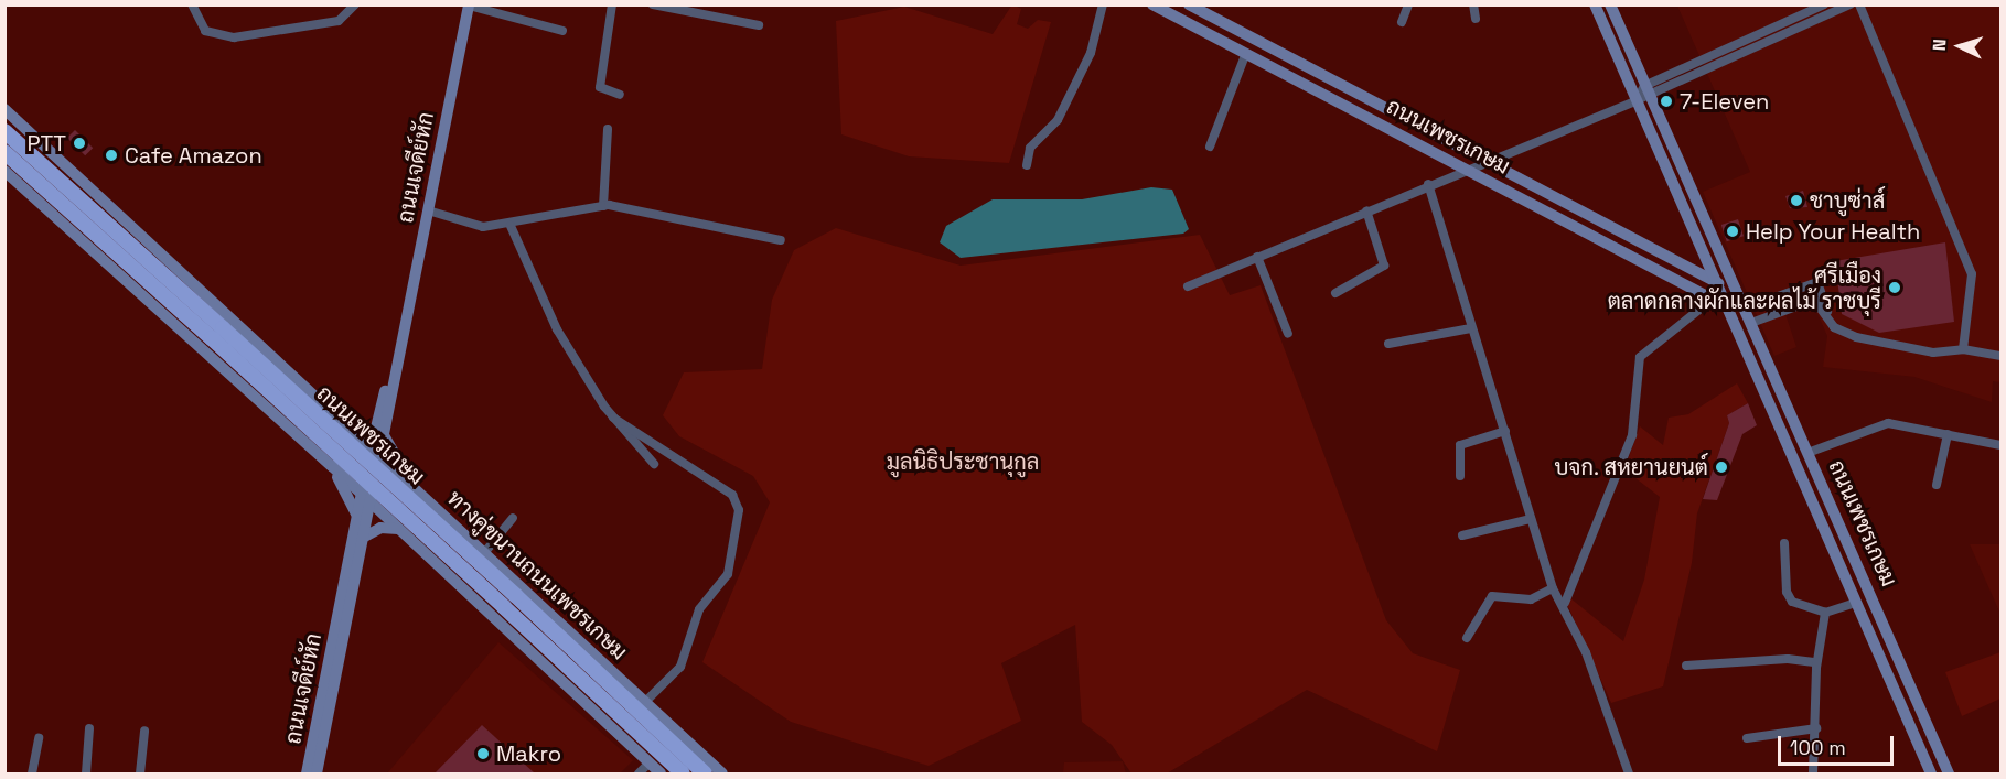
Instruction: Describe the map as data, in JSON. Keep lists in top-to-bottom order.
{
  "streets": {
    "highway": ["ถนนเพชรเกษม"],
    "main road": ["ถนนเจดีย์หัก", "ทางคู่ขนานถนนเพชรเกษม"]
  },
  "crossings": [
    ["ถนนเจดีย์หัก", "ทางคู่ขนานถนนเพชรเกษม"]
  ],
  "parks": ["มูลนิธิประชานุกูล"],
  "places": [
    "7-Eleven",
    "PTT",
    "Cafe Amazon",
    "ชาบูซ่าส์",
    "Help Your Health",
    "ศรีเมือง ตลาดกลางผักและผลไม้ ราชบุรี",
    "บจก. สหยานยนต์",
    "Makro"
  ],
  "scale_bar": "100 m",
  "north": "left"
}
